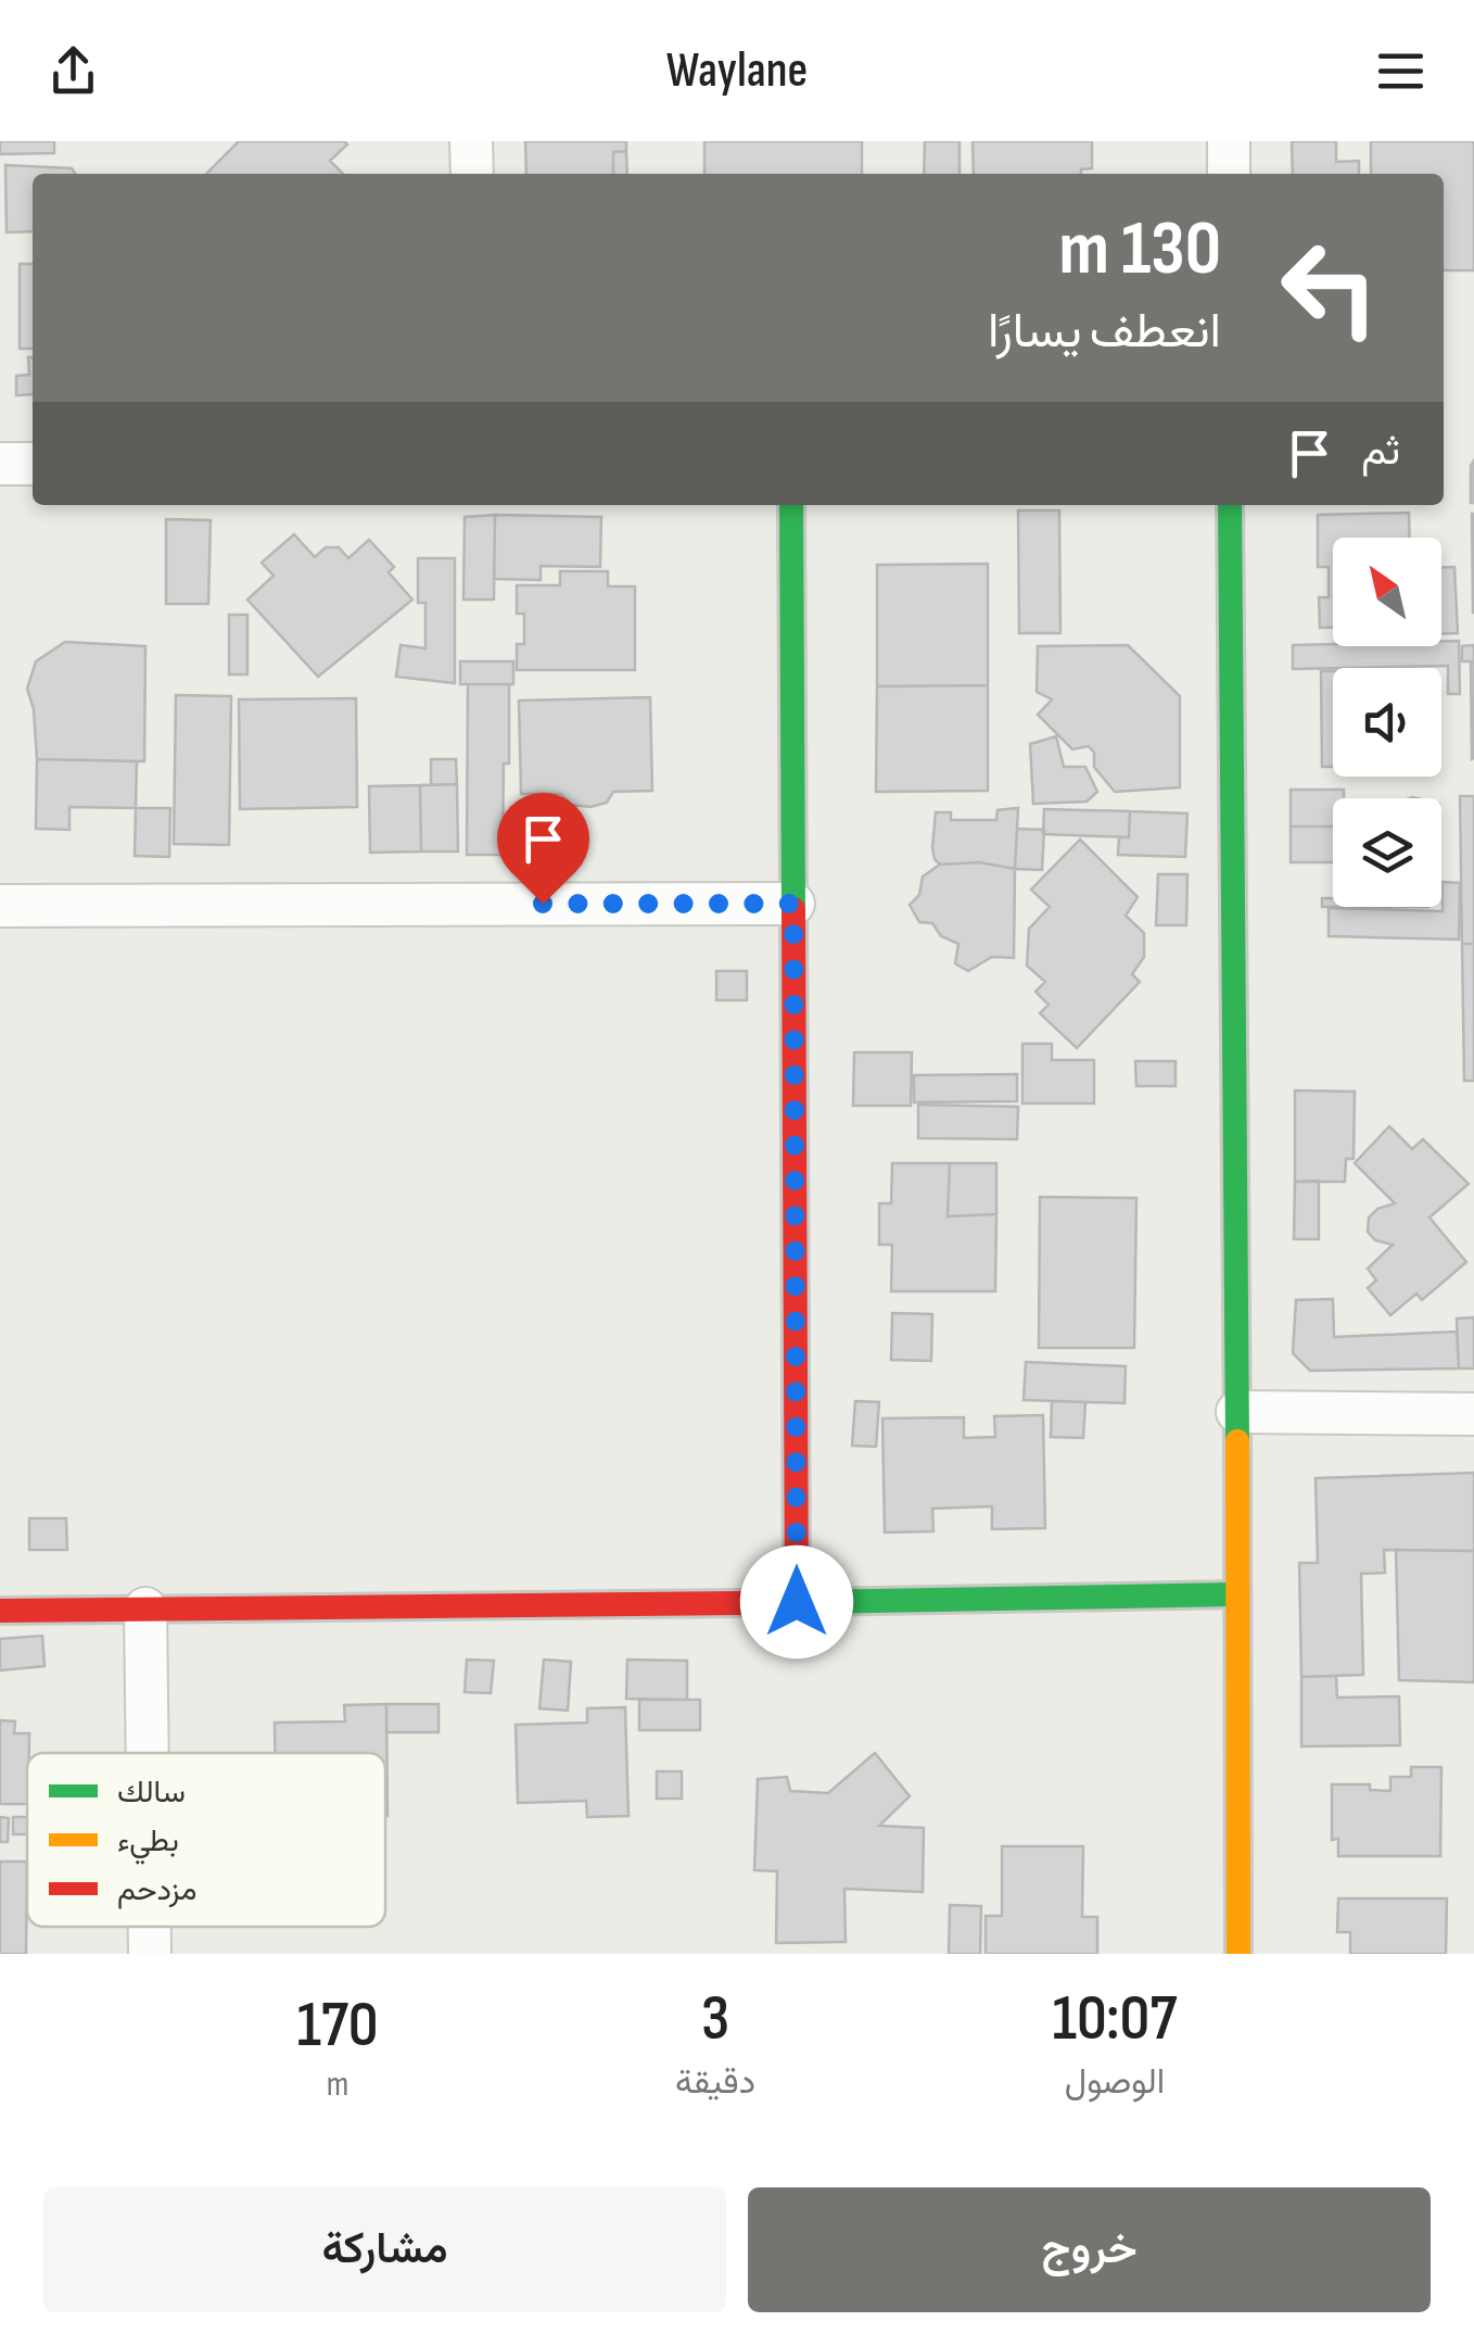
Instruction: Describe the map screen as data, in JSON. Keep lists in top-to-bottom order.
{
  "legend": ["سالك", "بطيء", "مزدحم"],
  "north": "top left",
  "page": {
    "header": "Waylane",
    "turn": ["130 m", "انعطف يسارًا"],
    "then": "ثم",
    "eta": [
      "10:07",
      "الوصول",
      "3",
      "دقيقة",
      "170",
      "m"
    ],
    "buttons": ["خروج", "مشاركة"]
  }
}
